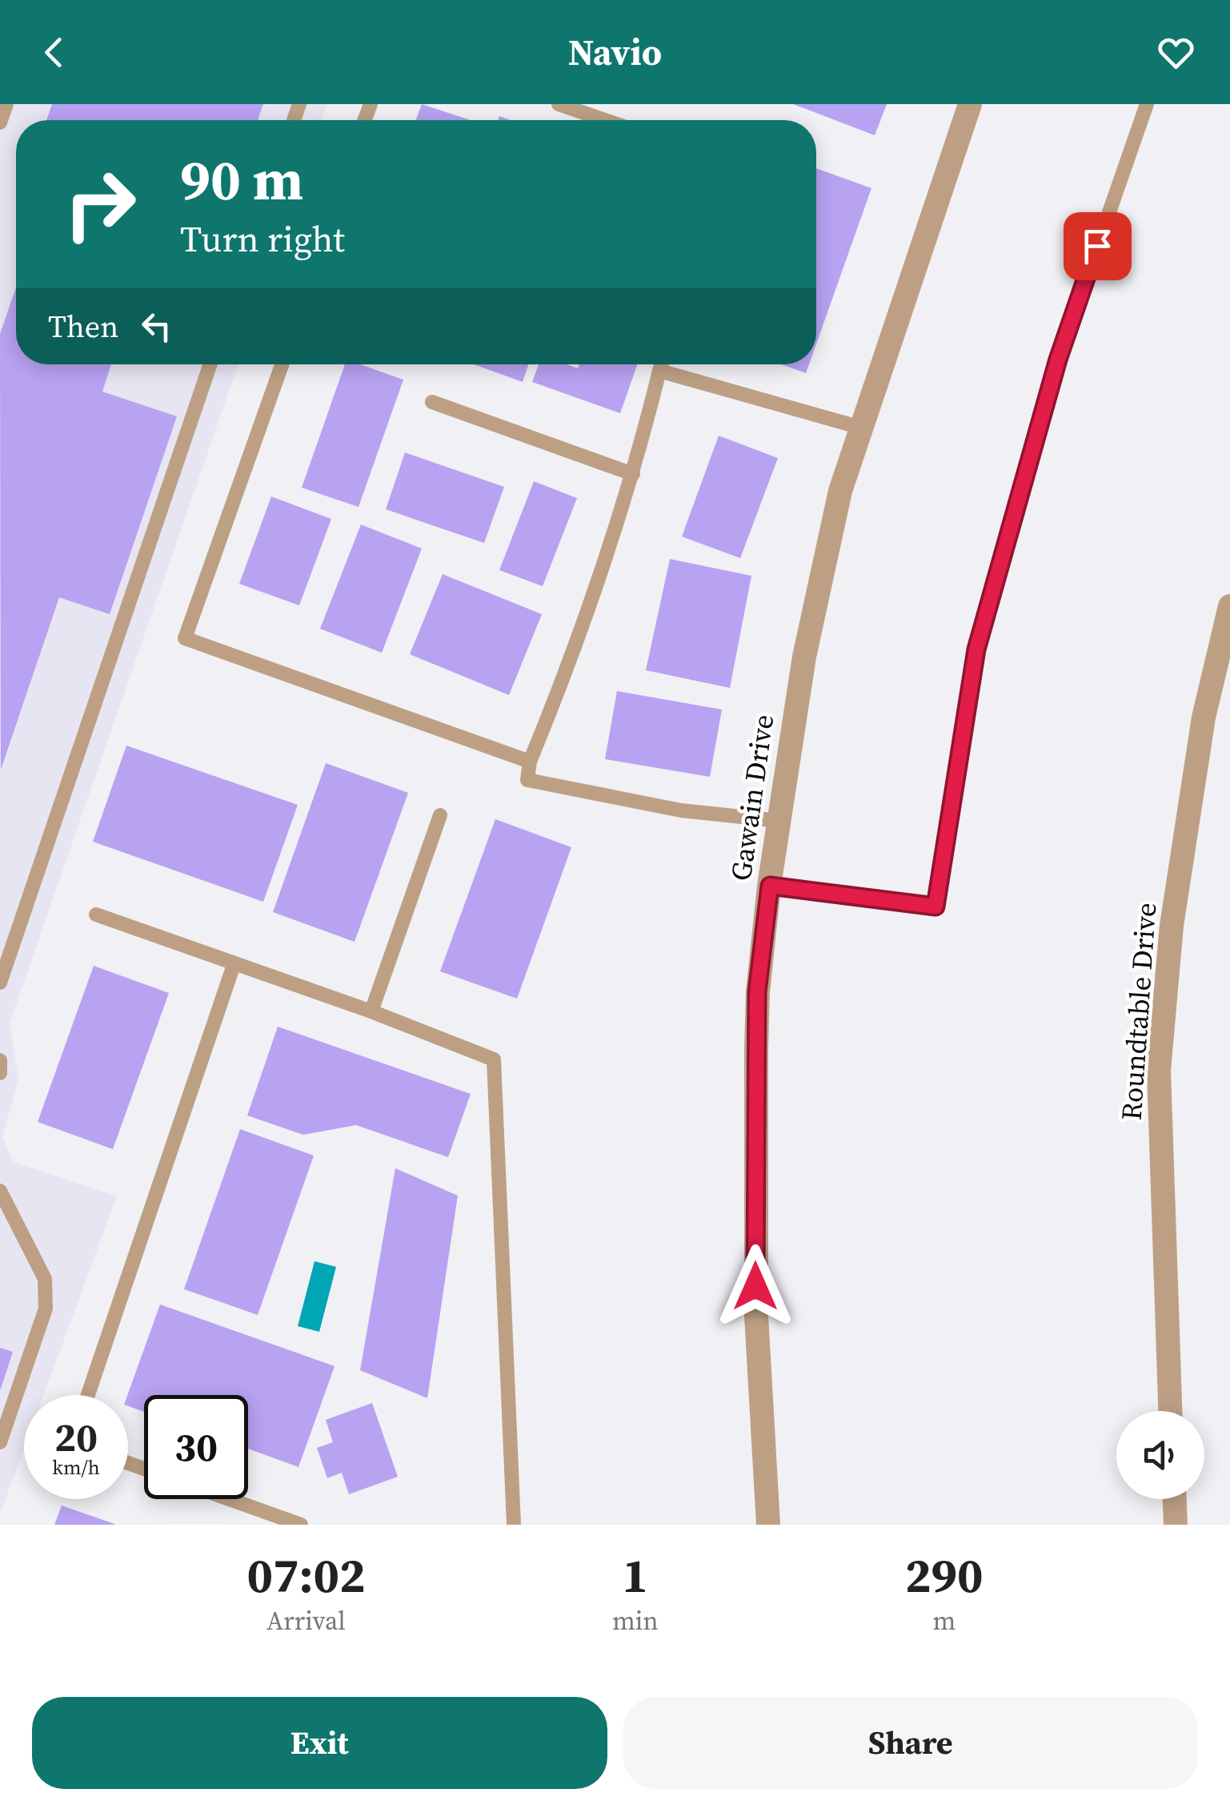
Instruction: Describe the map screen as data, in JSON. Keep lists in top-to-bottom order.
{
  "streets": {
    "street": ["Gawain Drive", "Roundtable Drive"]
  },
  "page": {
    "header": "Navio",
    "turn": ["90 m", "Turn right"],
    "then": "Then",
    "speed": "20 km/h",
    "limit": "30",
    "eta": [
      "07:02",
      "Arrival",
      "1",
      "min",
      "290",
      "m"
    ],
    "buttons": ["Exit", "Share"]
  }
}
